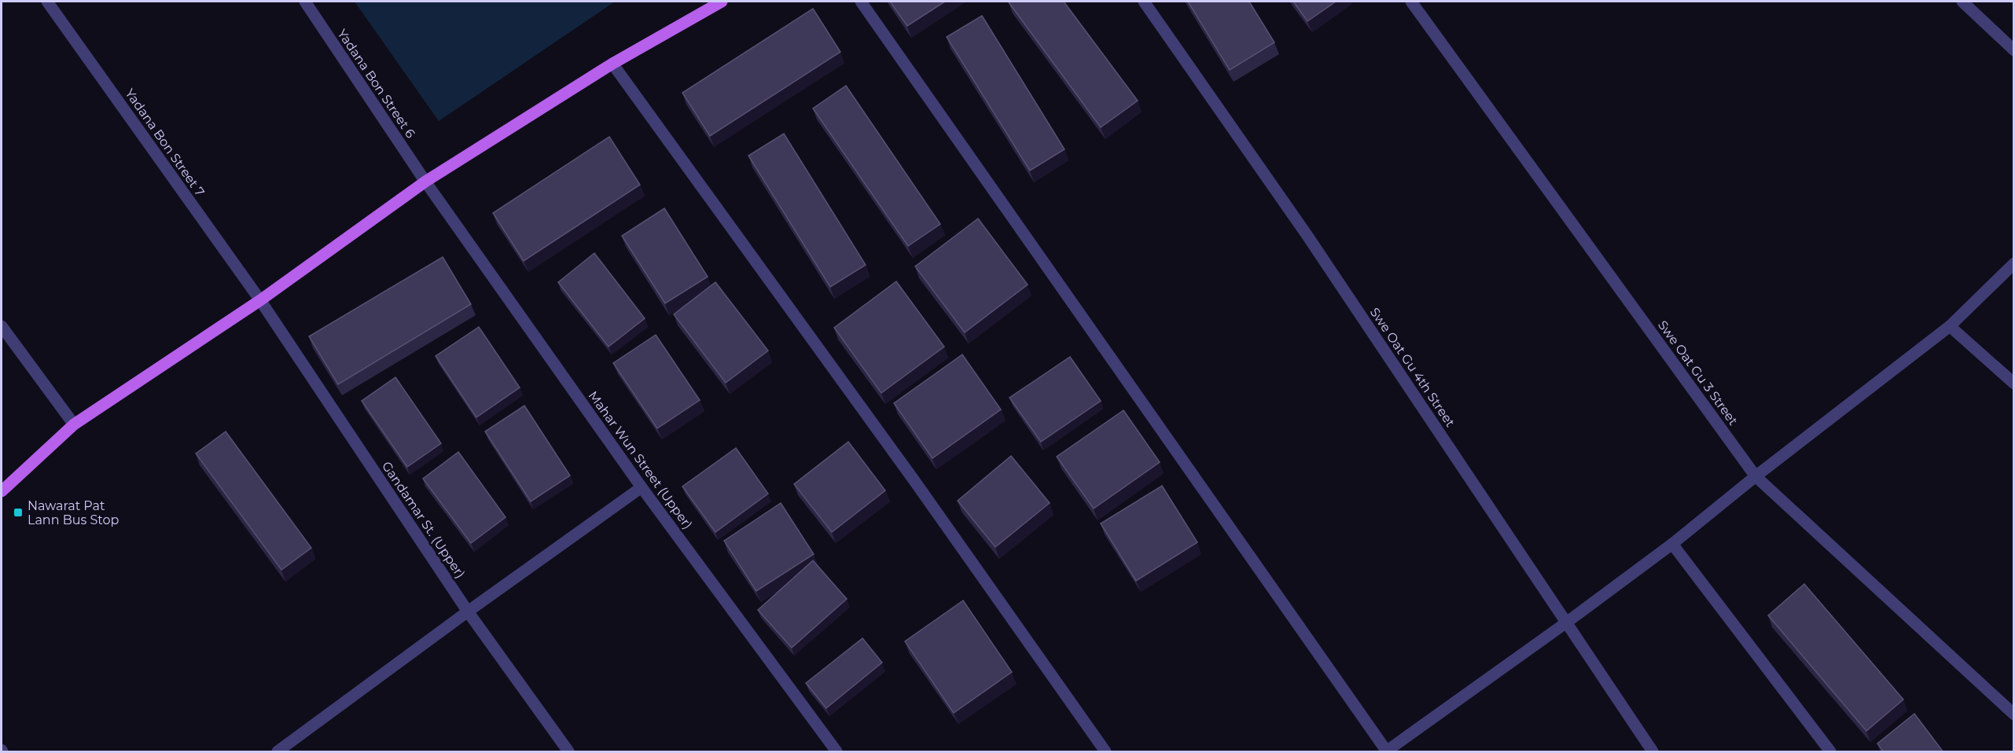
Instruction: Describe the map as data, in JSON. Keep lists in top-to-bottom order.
{
  "streets": {
    "street": [
      "Yadana Bon Street 6",
      "Yadana Bon Street 7",
      "Swe Oat Gu 4th Street",
      "Swe Oat Gu 3 Street",
      "Mahar Wun Street (Upper)",
      "Gandamar St. (Upper)"
    ]
  },
  "crossings": [
    ["Yadana Bon Street 6", "Mahar Wun Street (Upper)"],
    ["Yadana Bon Street 7", "Gandamar St. (Upper)"]
  ],
  "places": {
    "transit": ["Nawarat Pat Lann Bus Stop"]
  }
}
